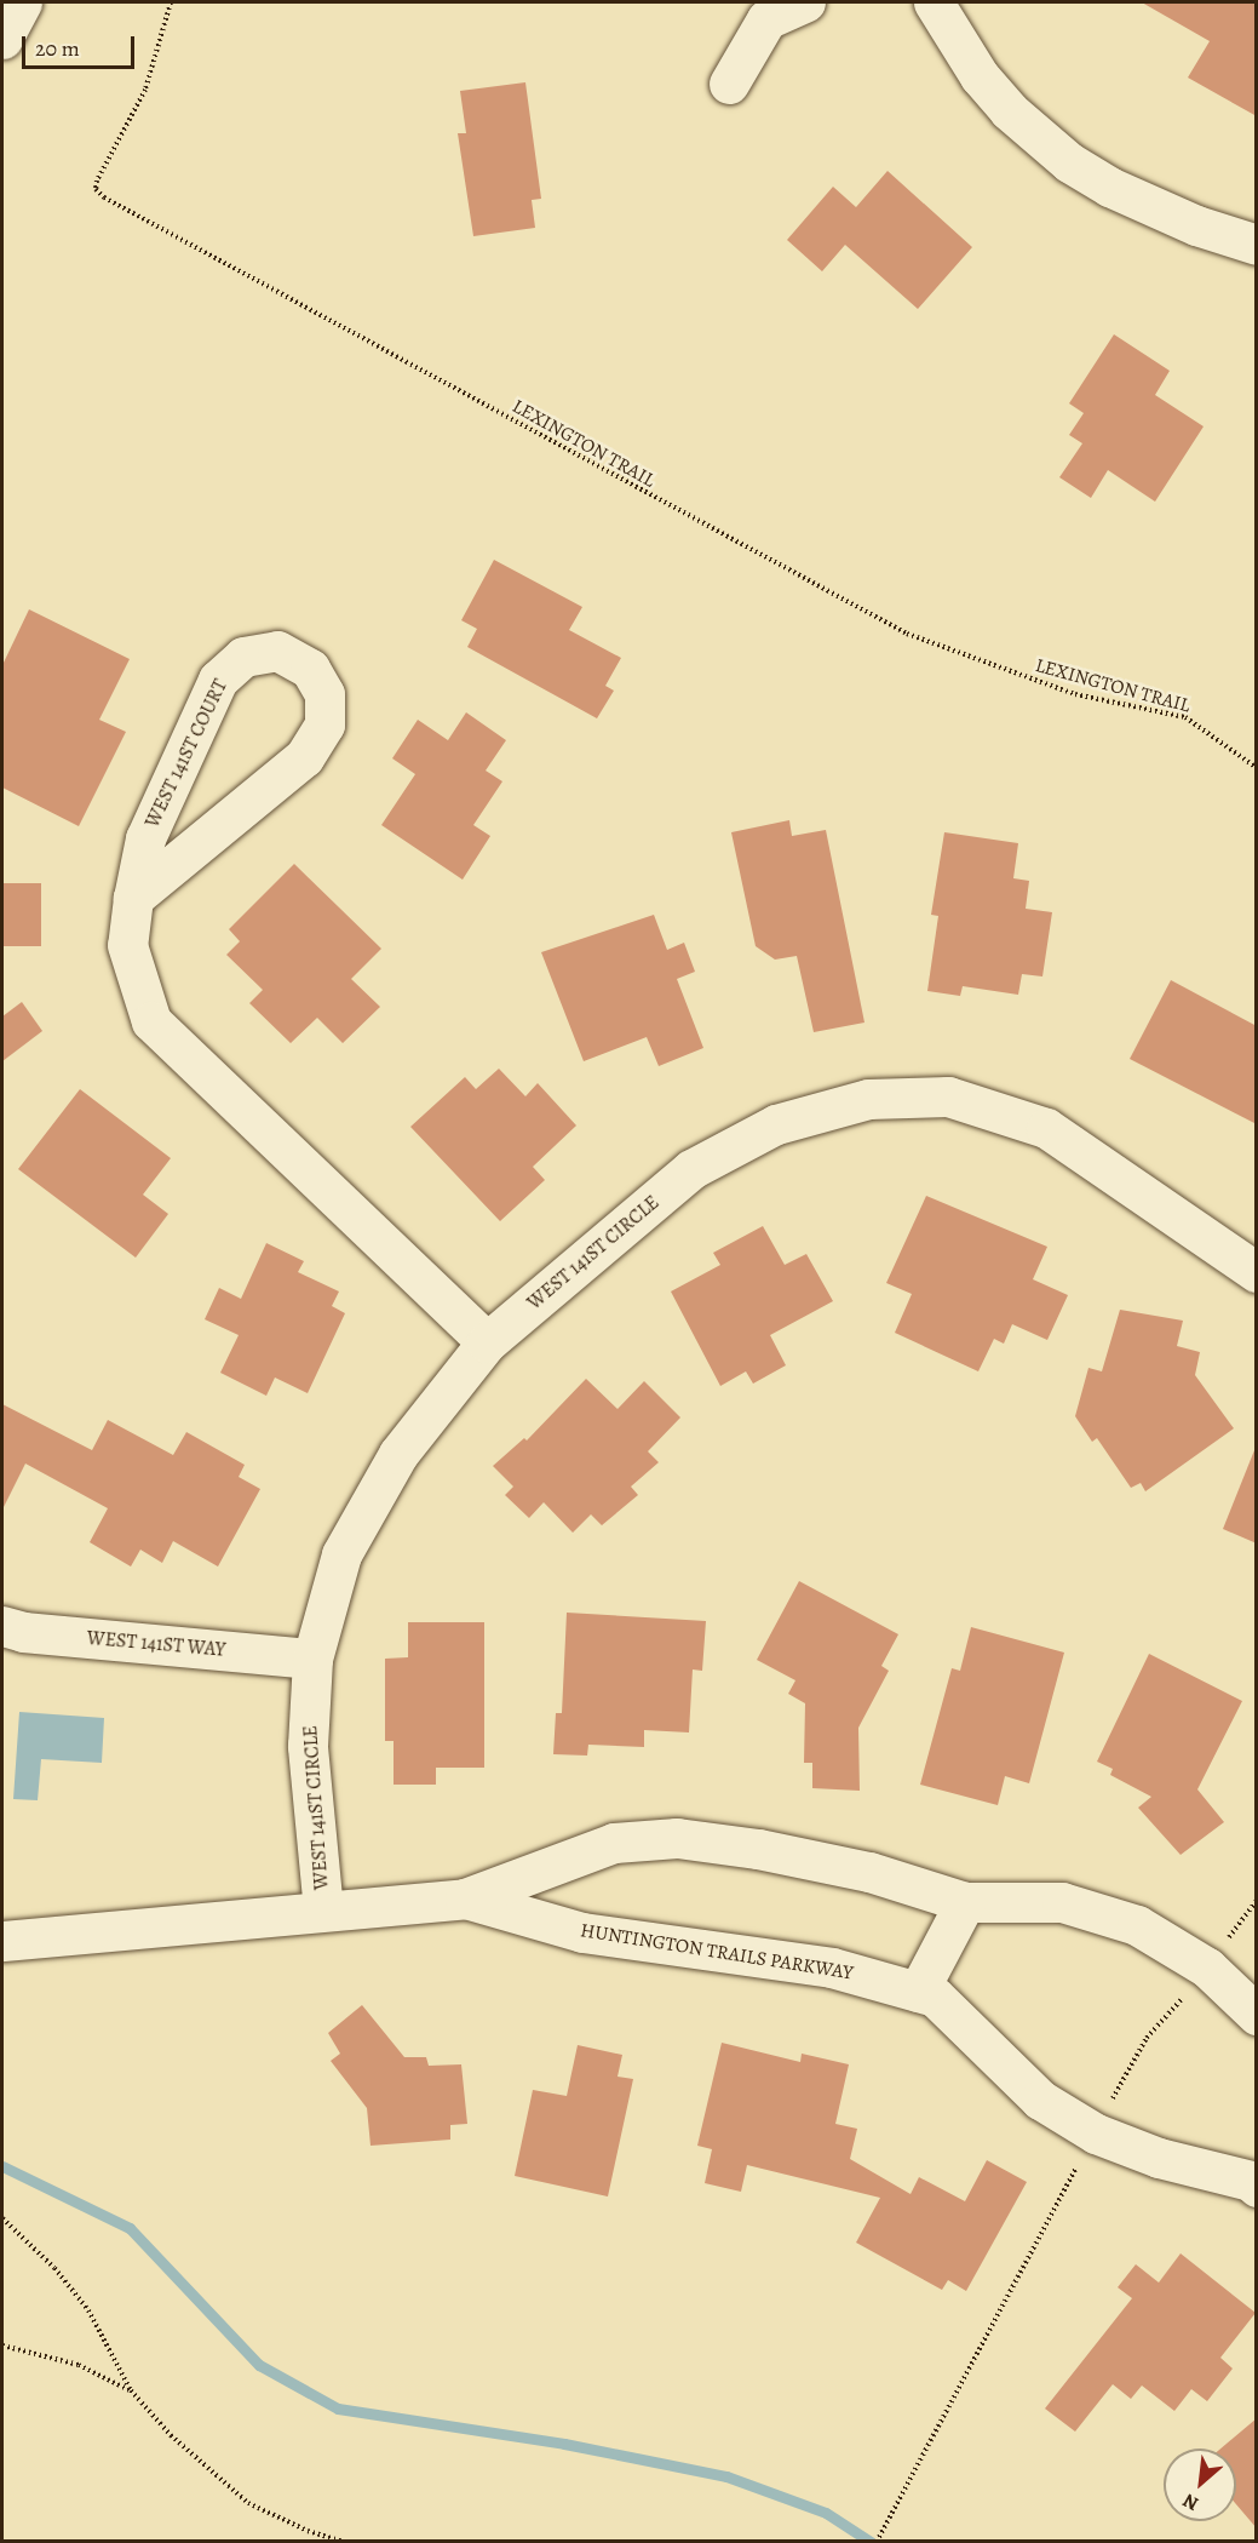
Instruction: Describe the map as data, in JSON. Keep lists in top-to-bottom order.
{
  "streets": {
    "street": [
      "WEST 141ST COURT",
      "WEST 141ST CIRCLE",
      "WEST 141ST WAY",
      "HUNTINGTON TRAILS PARKWAY"
    ],
    "path": ["LEXINGTON TRAIL"]
  },
  "crossings": [
    ["WEST 141ST COURT", "WEST 141ST CIRCLE"],
    ["WEST 141ST CIRCLE", "WEST 141ST WAY"],
    ["WEST 141ST CIRCLE", "HUNTINGTON TRAILS PARKWAY"]
  ],
  "scale_bar": "20 m",
  "north": "bottom left"
}
